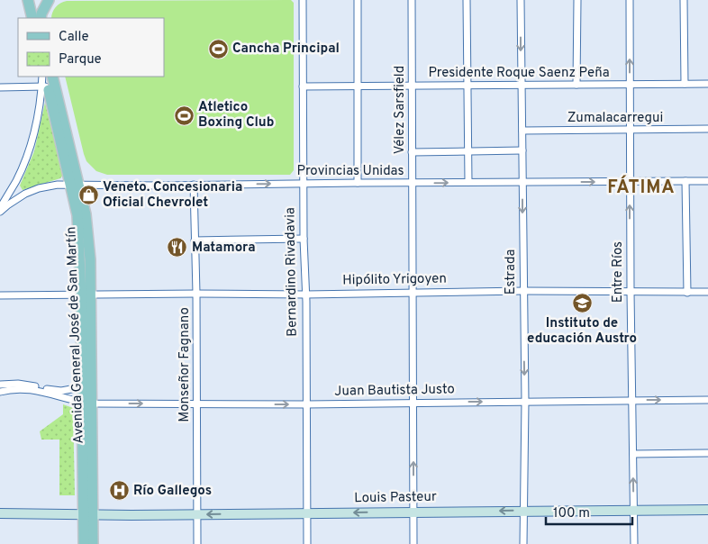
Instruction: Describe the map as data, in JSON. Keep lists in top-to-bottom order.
{
  "streets": {
    "main road": ["Avenida General José de San Martín"],
    "street": [
      "Presidente Roque Saenz Peña",
      "Vélez Sarsfield",
      "Zumalacarregui",
      "Provincias Unidas",
      "Bernardino Rivadavia",
      "Estrada",
      "Entre Ríos",
      "Hipólito Yrigoyen",
      "Monseñor Fagnano",
      "Juan Bautista Justo",
      "Louis Pasteur"
    ]
  },
  "crossings": [
    ["Presidente Roque Saenz Peña", "Vélez Sarsfield"],
    ["Presidente Roque Saenz Peña", "Bernardino Rivadavia"],
    ["Presidente Roque Saenz Peña", "Estrada"],
    ["Presidente Roque Saenz Peña", "Entre Ríos"],
    ["Vélez Sarsfield", "Provincias Unidas"],
    ["Vélez Sarsfield", "Hipólito Yrigoyen"],
    ["Vélez Sarsfield", "Juan Bautista Justo"],
    ["Vélez Sarsfield", "Louis Pasteur"],
    ["Zumalacarregui", "Estrada"],
    ["Zumalacarregui", "Entre Ríos"],
    ["Provincias Unidas", "Bernardino Rivadavia"],
    ["Provincias Unidas", "Estrada"],
    ["Provincias Unidas", "Entre Ríos"],
    ["Provincias Unidas", "Avenida General José de San Martín"],
    ["Provincias Unidas", "Monseñor Fagnano"],
    ["Bernardino Rivadavia", "Hipólito Yrigoyen"],
    ["Bernardino Rivadavia", "Juan Bautista Justo"],
    ["Bernardino Rivadavia", "Louis Pasteur"],
    ["Estrada", "Hipólito Yrigoyen"],
    ["Estrada", "Juan Bautista Justo"],
    ["Estrada", "Louis Pasteur"],
    ["Entre Ríos", "Hipólito Yrigoyen"],
    ["Entre Ríos", "Juan Bautista Justo"],
    ["Entre Ríos", "Louis Pasteur"],
    ["Hipólito Yrigoyen", "Avenida General José de San Martín"],
    ["Hipólito Yrigoyen", "Monseñor Fagnano"],
    ["Avenida General José de San Martín", "Juan Bautista Justo"],
    ["Avenida General José de San Martín", "Louis Pasteur"],
    ["Monseñor Fagnano", "Juan Bautista Justo"],
    ["Monseñor Fagnano", "Louis Pasteur"]
  ],
  "one_way": ["Juan Bautista Justo", "Louis Pasteur"],
  "districts": ["FÁTIMA"],
  "places": {
    "sports": ["Cancha Principal", "Atletico Boxing Club"],
    "shop": ["Veneto. Concesionaria Oficial Chevrolet"],
    "restaurant": ["Matamora"],
    "school or university": ["Instituto de educación Austro"],
    "hospital": ["Río Gallegos"]
  },
  "legend": ["Calle", "Parque"],
  "scale_bar": "100 m"
}
